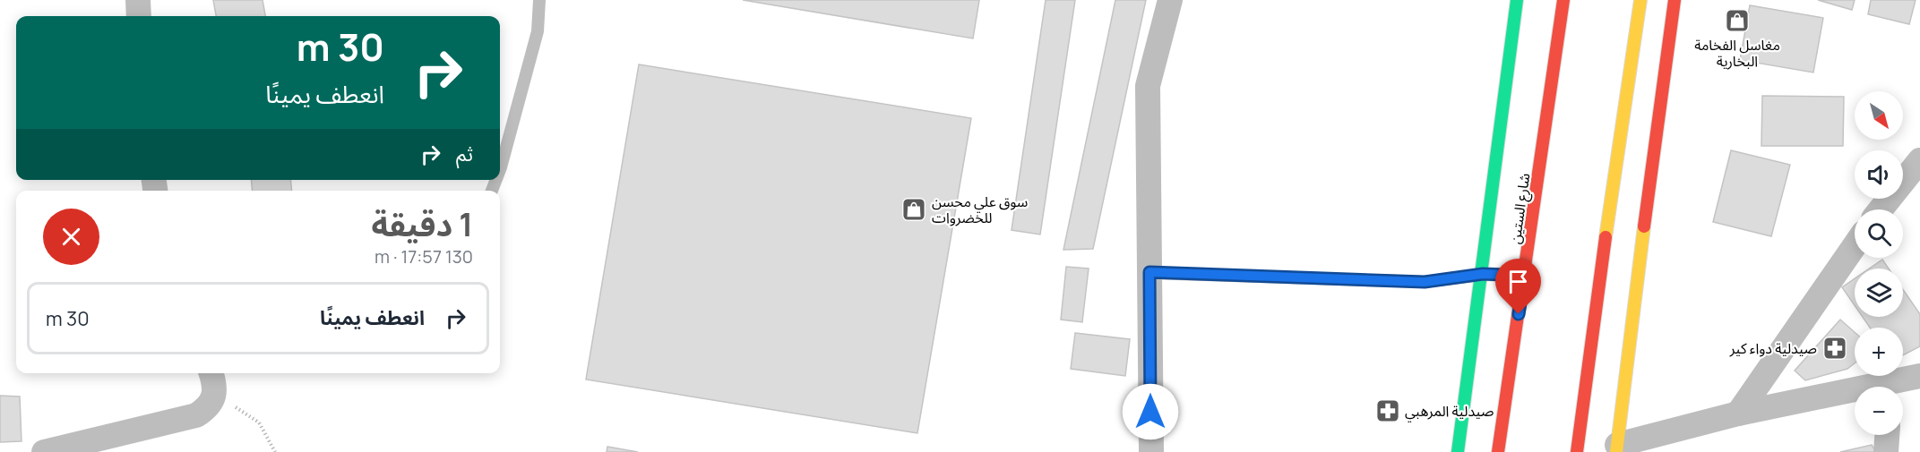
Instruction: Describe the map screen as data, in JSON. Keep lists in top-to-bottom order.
{
  "streets": {
    "main road": ["شارع الستين"]
  },
  "places": {
    "shop": ["مغاسل الفخامة البخارية", "سوق علي محسن للخضروات"],
    "pharmacy": ["صيدلية دواء كير", "صيدلية المرهبي"]
  },
  "north": "bottom right",
  "page": {
    "turn": ["30 m", "انعطف يمينًا"],
    "map_buttons": ["+", "−"],
    "then": "ثم",
    "heading": ["1 دقيقة", "130 m · 17:57"],
    "list": [
      {
        "name": "انعطف يمينًا",
        "value": "30 m"
      }
    ]
  }
}
